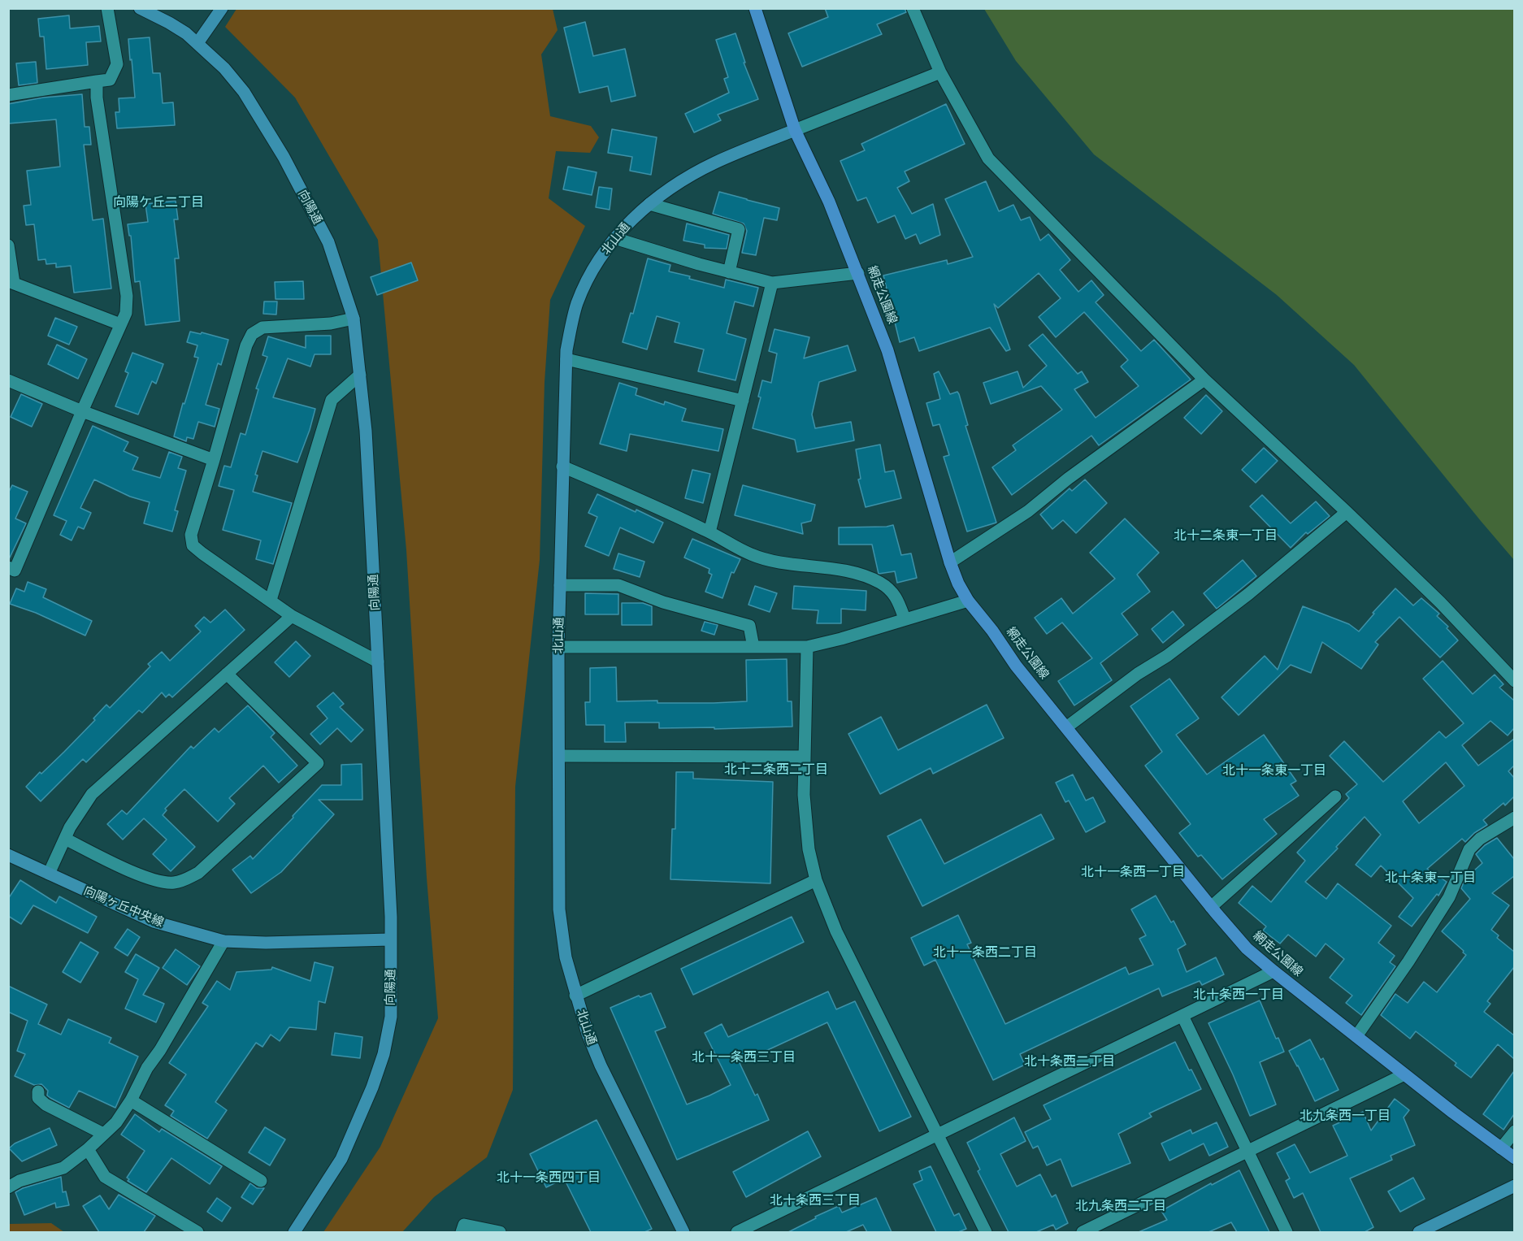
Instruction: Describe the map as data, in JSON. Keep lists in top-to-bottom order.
{
  "streets": {
    "main road": ["網走公園線"],
    "street": ["向陽通", "北山通", "向陽ヶ丘中央線"]
  },
  "crossings": [
    ["向陽通", "向陽ヶ丘中央線"],
    ["北山通", "網走公園線"]
  ],
  "districts": [
    "向陽ケ丘二丁目",
    "北十二条東一丁目",
    "北十二条西二丁目",
    "北十一条東一丁目",
    "北十一条西一丁目",
    "北十条東一丁目",
    "北十一条西二丁目",
    "北十条西一丁目",
    "北十一条西三丁目",
    "北十条西二丁目",
    "北九条西一丁目",
    "北十一条西四丁目",
    "北十条西三丁目",
    "北九条西二丁目"
  ]
}
